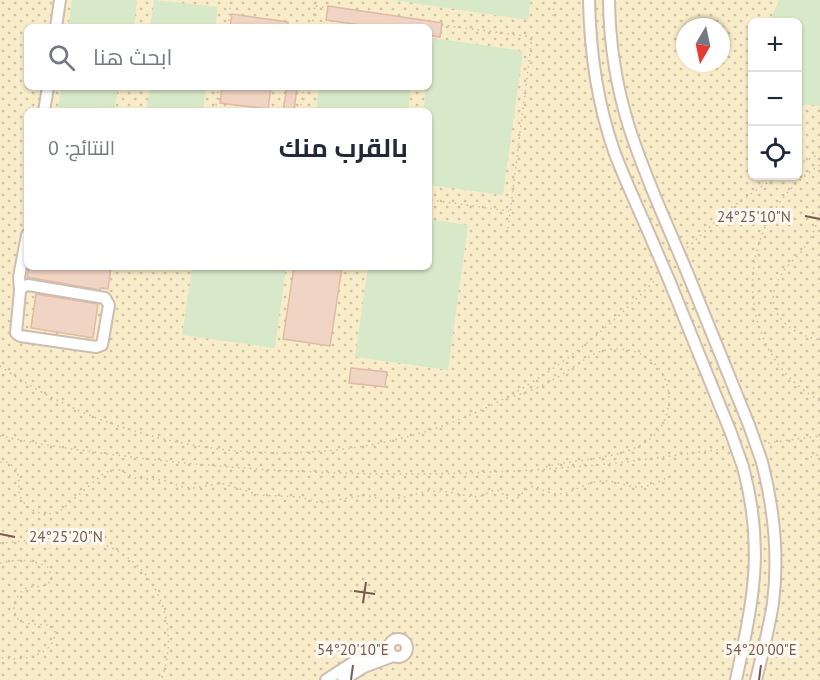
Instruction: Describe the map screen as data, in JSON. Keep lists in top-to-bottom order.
{
  "north": "bottom",
  "page": {
    "map_buttons": ["+", "−"],
    "search": "ابحث هنا",
    "heading": ["بالقرب منك", "النتائج: 0"]
  },
  "coordinates": [
    "24°25'10\"N",
    "24°25'20\"N",
    "54°20'10\"E",
    "54°20'00\"E"
  ]
}
